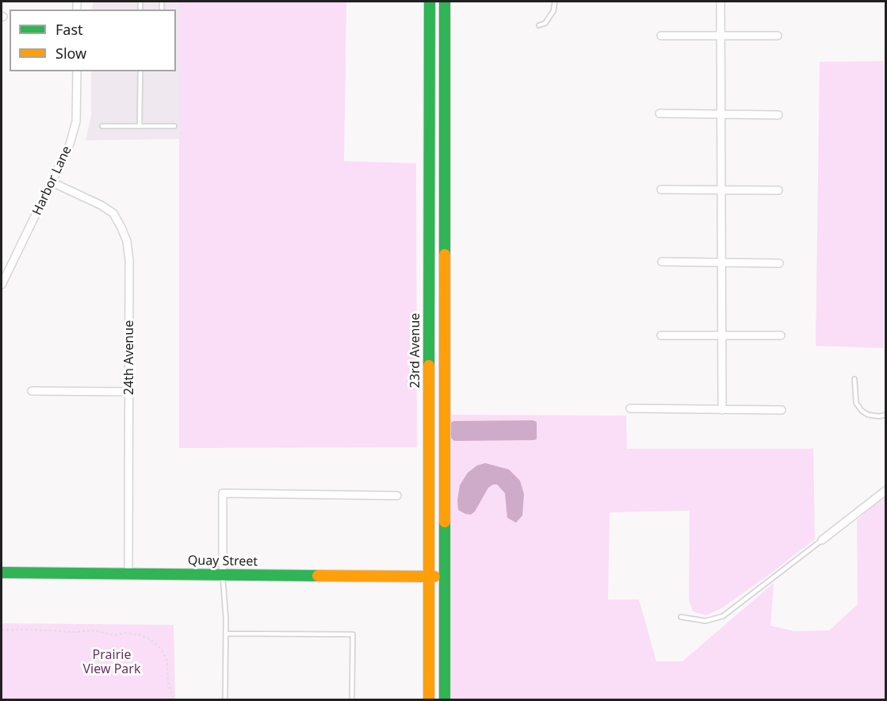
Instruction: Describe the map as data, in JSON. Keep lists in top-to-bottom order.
{
  "streets": {
    "main road": ["23rd Avenue", "Quay Street"],
    "street": ["Harbor Lane", "24th Avenue"]
  },
  "crossings": [
    ["Harbor Lane", "24th Avenue"],
    ["23rd Avenue", "Quay Street"],
    ["24th Avenue", "Quay Street"]
  ],
  "parks": ["Prairie View Park"],
  "legend": ["Fast", "Slow"]
}
